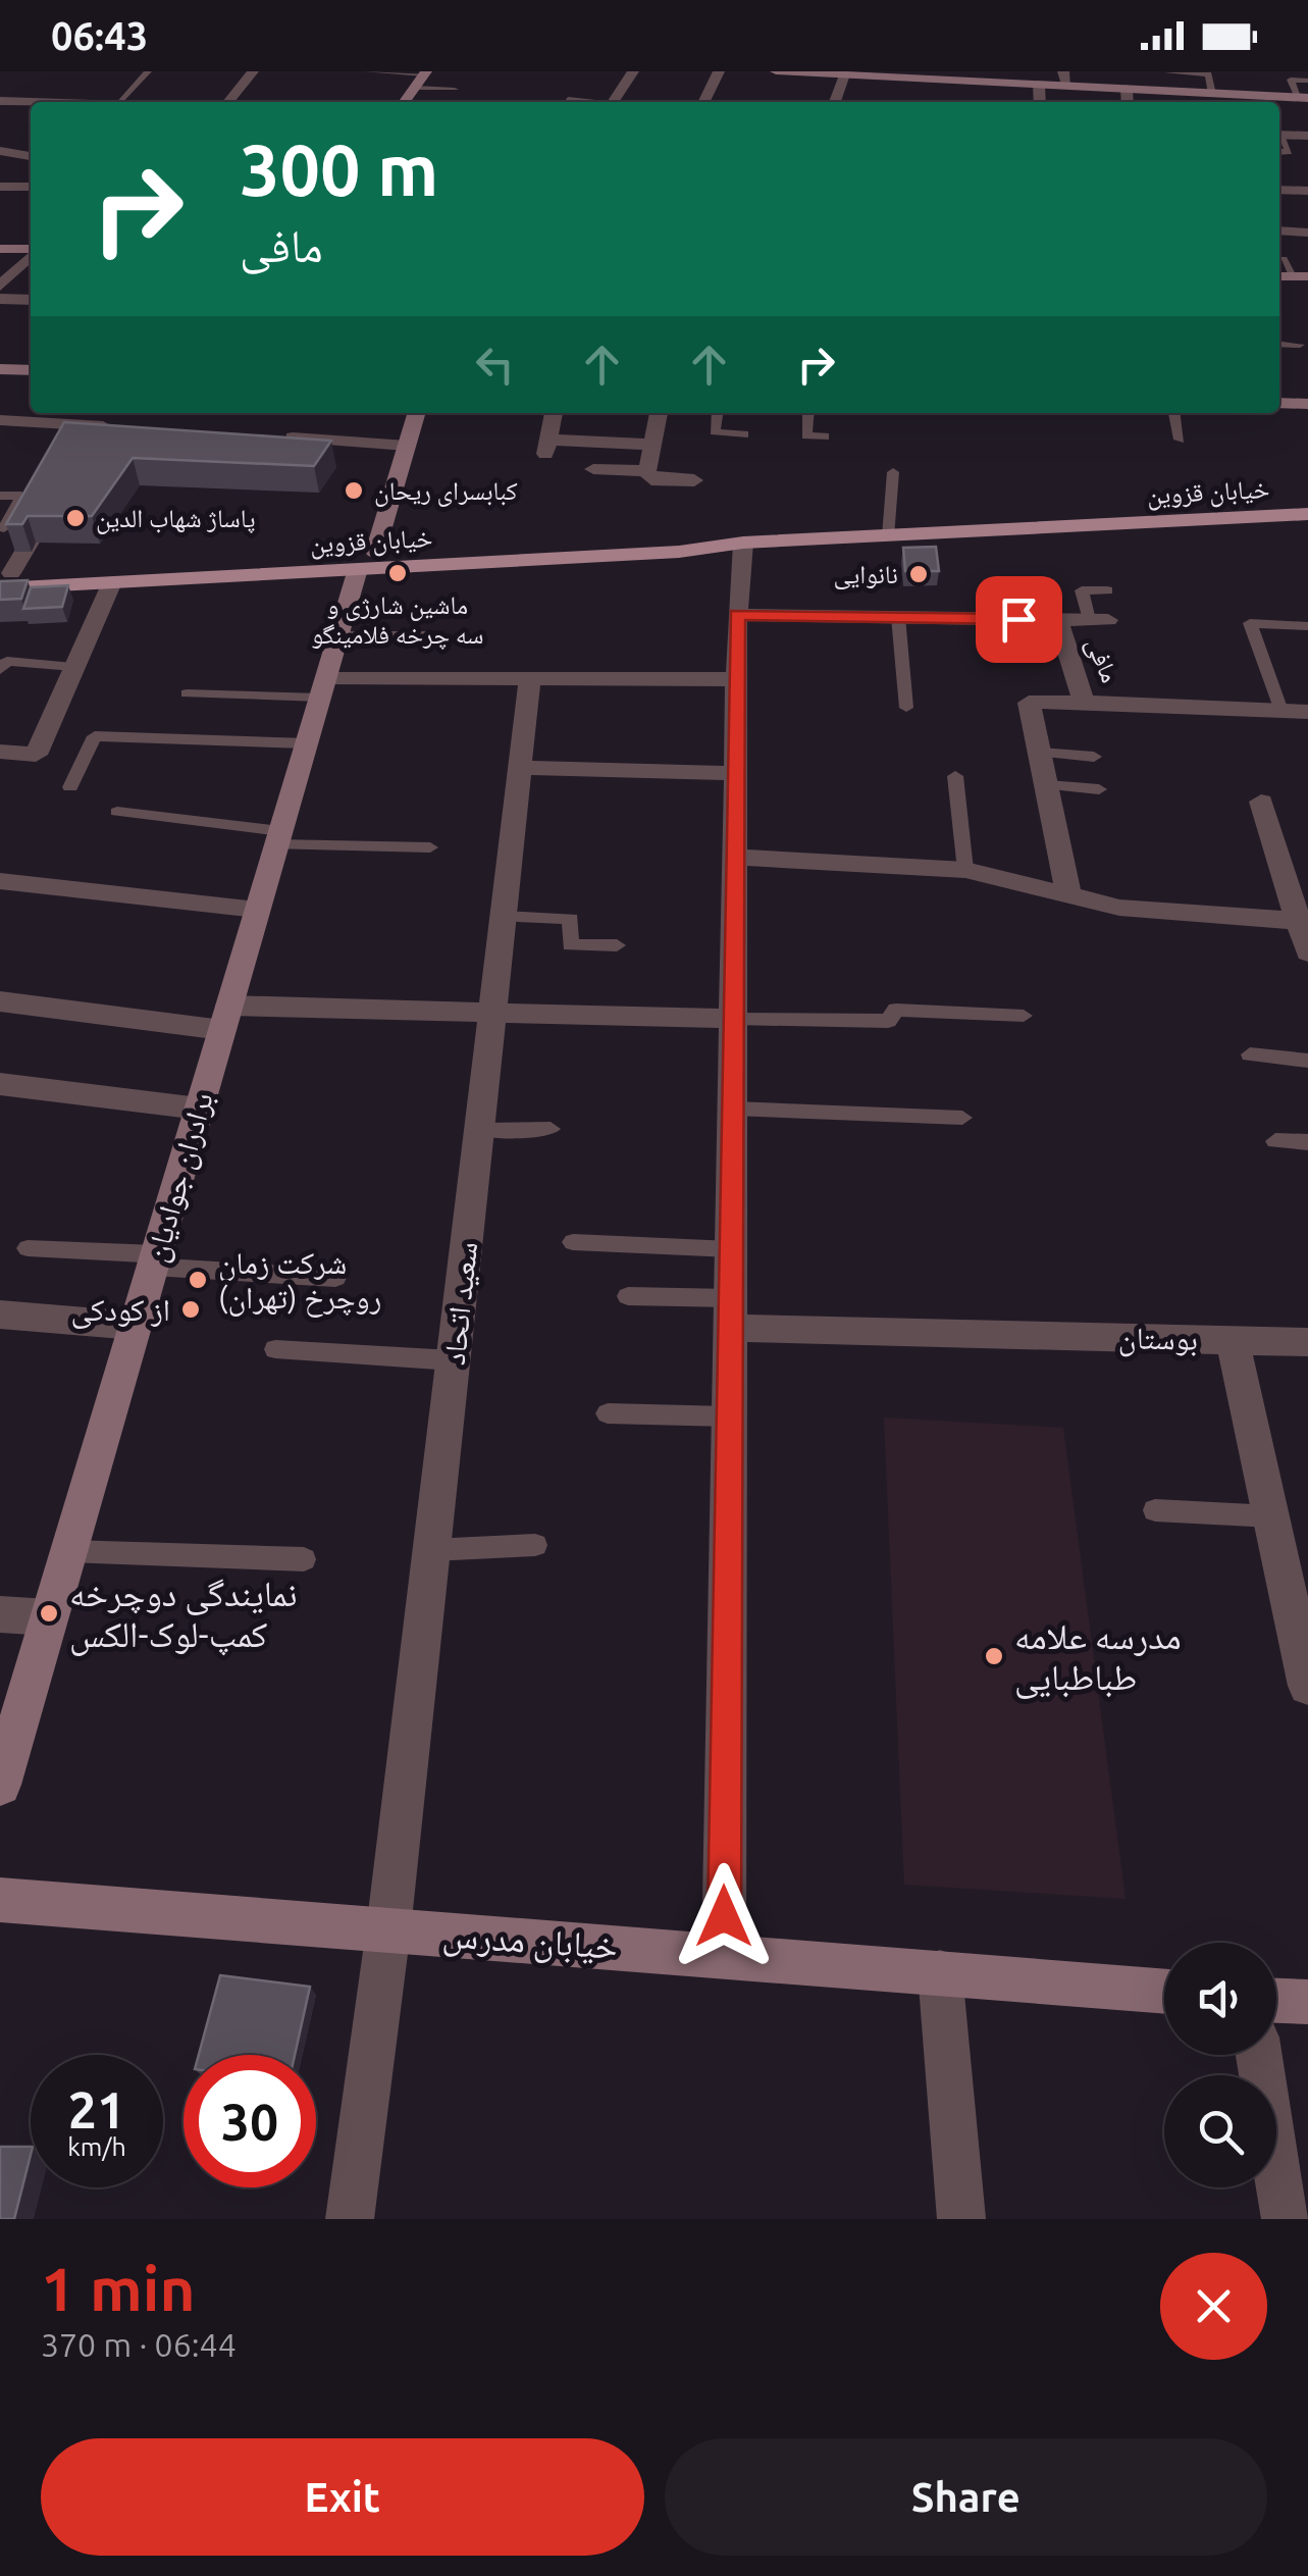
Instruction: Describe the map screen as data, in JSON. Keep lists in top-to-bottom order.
{
  "streets": {
    "main road": ["خیابان قزوین"],
    "street": [
      "مافی",
      "برادران جوادیان",
      "سعید اتحاد",
      "بوستان",
      "خیابان مدرس"
    ]
  },
  "crossings": [
    ["خیابان قزوین", "برادران جوادیان"],
    ["سعید اتحاد", "خیابان مدرس"]
  ],
  "places": [
    "کبابسرای ریحان",
    "پاساژ شهاب الدین",
    "ماشین شارژی و سه چرخه فلامینگو",
    "نانوایی",
    "شرکت زمان روچرخ (تهران)",
    "از کودکی",
    "نمایندگی دوچرخه کمپ-لوک-الکس",
    "مدرسه علامه طباطبایی"
  ],
  "page": {
    "status": "06:43",
    "turn": ["300 m", "مافی"],
    "speed": "21 km/h",
    "limit": "30",
    "heading": ["1 min", "370 m · 06:44"],
    "buttons": ["Exit", "Share"]
  }
}
